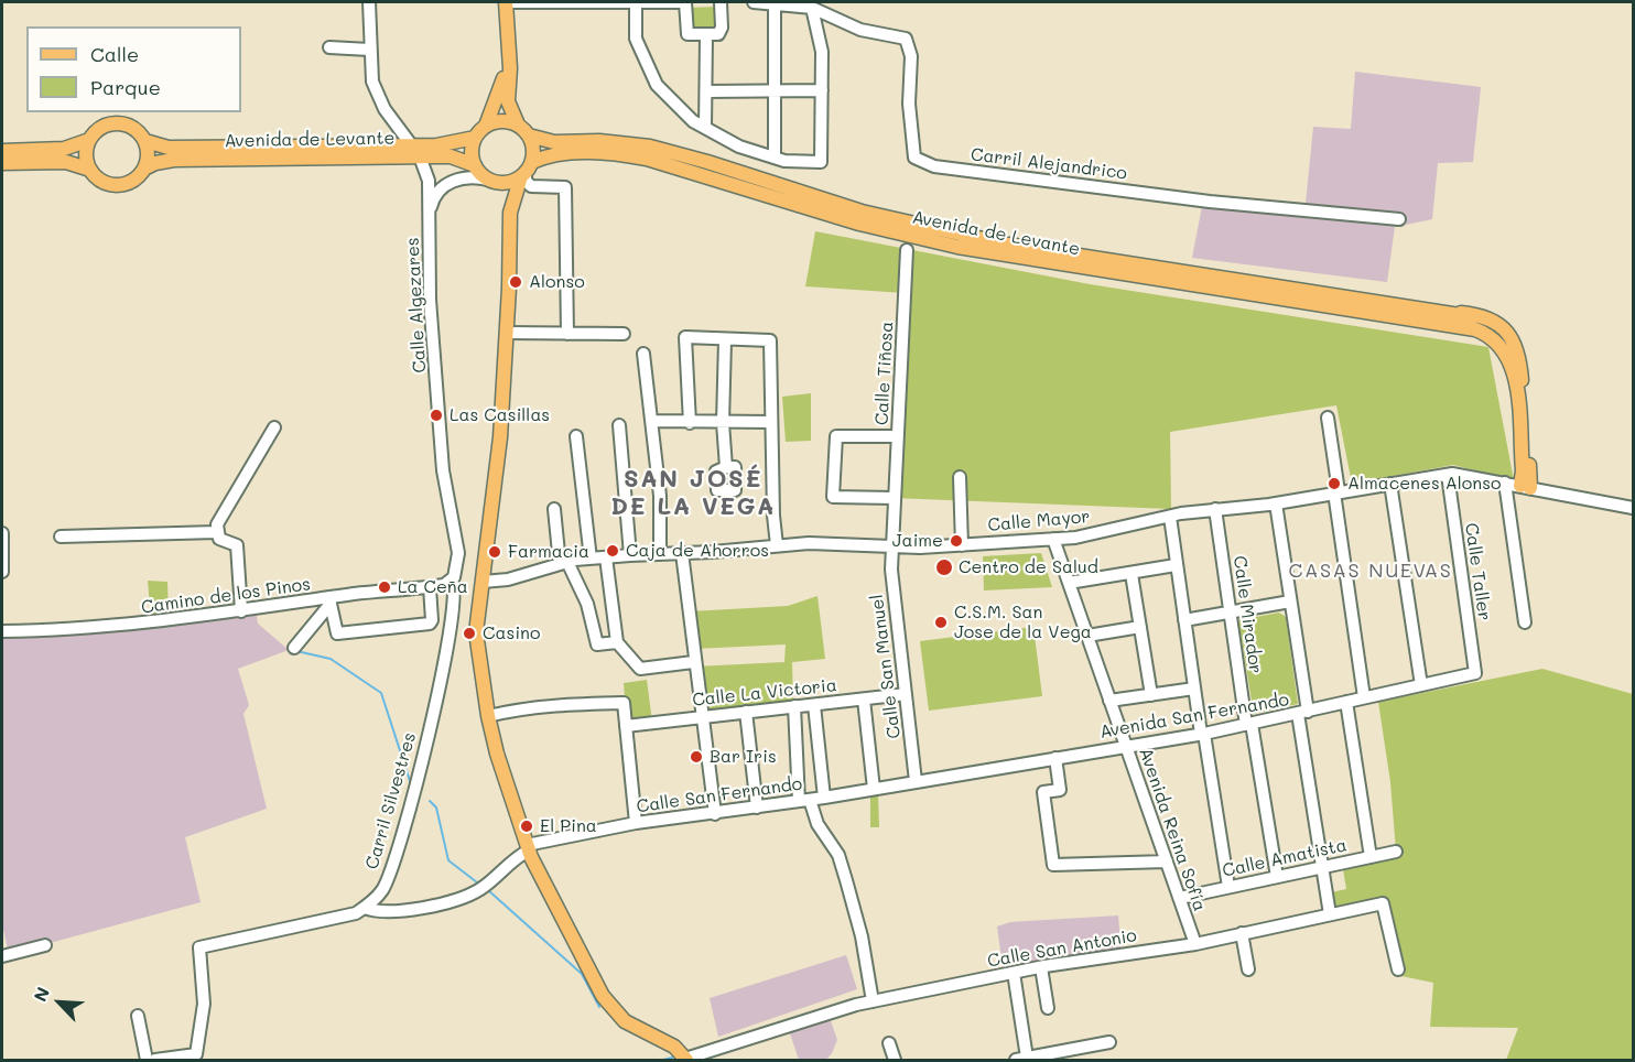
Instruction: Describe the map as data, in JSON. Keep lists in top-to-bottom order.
{
  "streets": {
    "main road": ["Avenida de Levante"],
    "street": [
      "Carril Alejandrico",
      "Calle Algezares",
      "Calle Tiñosa",
      "Calle Mayor",
      "Calle Taller",
      "Camino de los Pinos",
      "Calle Mirador",
      "Calle San Manuel",
      "Calle La Victoria",
      "Avenida San Fernando",
      "Calle San Fernando",
      "Carril Silvestres",
      "Avenida Reina Sofía",
      "Calle Amatista",
      "Calle San Antonio"
    ]
  },
  "crossings": [
    ["Avenida de Levante", "Calle Algezares"],
    ["Avenida de Levante", "Calle Mayor"],
    ["Calle Algezares", "Camino de los Pinos"],
    ["Calle Algezares", "Carril Silvestres"],
    ["Calle Tiñosa", "Calle Mayor"],
    ["Calle Tiñosa", "Calle San Manuel"],
    ["Calle Mayor", "Calle Taller"],
    ["Calle Mayor", "Calle Mirador"],
    ["Calle Mayor", "Calle San Manuel"],
    ["Calle Mayor", "Avenida Reina Sofía"],
    ["Calle Taller", "Avenida San Fernando"],
    ["Camino de los Pinos", "Carril Silvestres"],
    ["Calle Mirador", "Avenida San Fernando"],
    ["Calle Mirador", "Calle Amatista"],
    ["Calle San Manuel", "Calle La Victoria"],
    ["Calle San Manuel", "Avenida San Fernando"],
    ["Calle San Manuel", "Calle San Fernando"],
    ["Avenida San Fernando", "Calle San Fernando"],
    ["Avenida San Fernando", "Avenida Reina Sofía"],
    ["Avenida Reina Sofía", "Calle Amatista"],
    ["Avenida Reina Sofía", "Calle San Antonio"]
  ],
  "districts": ["SAN JOSÉ DE LA VEGA", "CASAS NUEVAS"],
  "places": [
    "Alonso",
    "Las Casillas",
    "Almacenes Alonso",
    "Jaime",
    "Caja de Ahorros",
    "Farmacia",
    "Centro de Salud",
    "La Ceña",
    "C.S.M. San Jose de la Vega",
    "Casino",
    "Bar Iris",
    "El Pina"
  ],
  "legend": ["Calle", "Parque"],
  "north": "top left"
}
